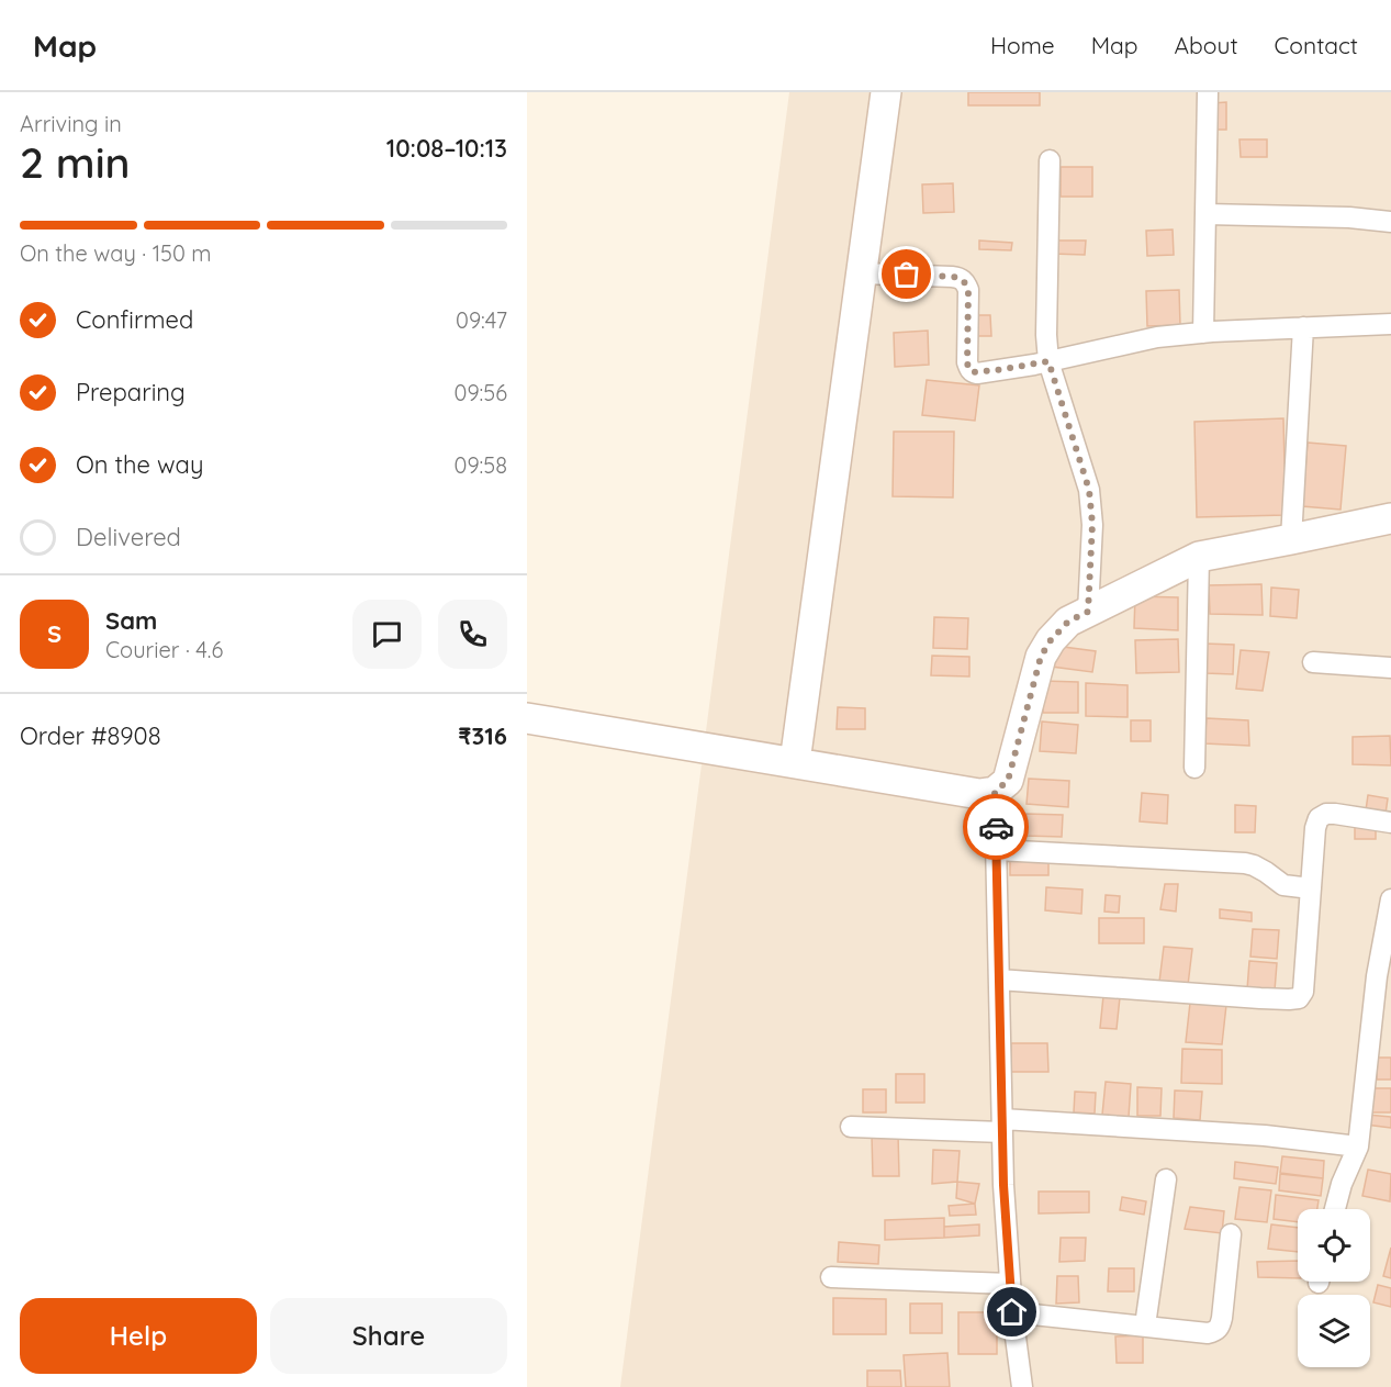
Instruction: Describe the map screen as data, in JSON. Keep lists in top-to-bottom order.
{
  "page": {
    "header": "Map",
    "nav": [
      "Home",
      "Map",
      "About",
      "Contact"
    ],
    "heading": ["2 min", "Arriving in", "10:08–10:13"],
    "panel": [
      "Sam",
      "Courier · 4.6",
      "Order #8908",
      "₹316"
    ],
    "bar": "On the way · 150 m",
    "list": [
      ["Confirmed", "09:47"],
      ["Preparing", "09:56"],
      ["On the way", "09:58"],
      "Delivered"
    ],
    "round": "S",
    "buttons": ["Help", "Share"]
  }
}
